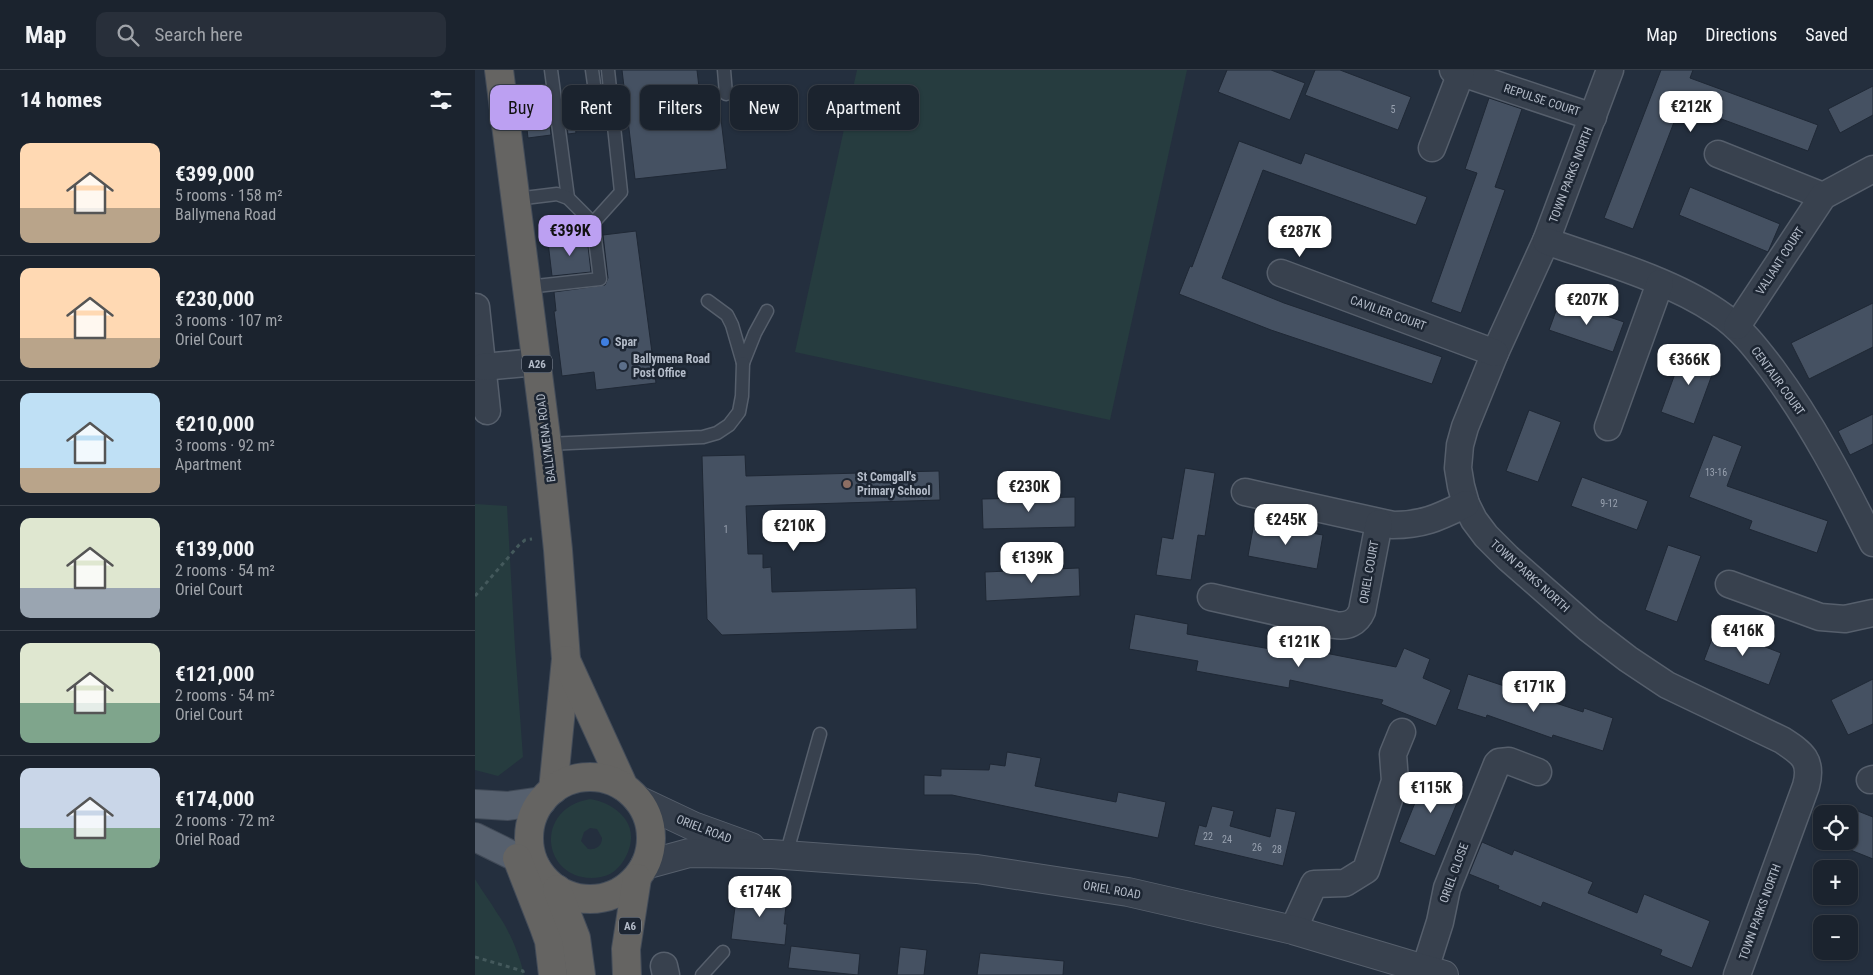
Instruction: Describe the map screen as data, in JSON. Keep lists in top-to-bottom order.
{
  "streets": {
    "highway": ["A26", "BALLYMENA ROAD", "A6"],
    "street": [
      "REPULSE COURT",
      "TOWN PARKS NORTH",
      "VALIANT COURT",
      "CAVILIER COURT",
      "CENTAUR COURT",
      "ORIEL COURT",
      "ORIEL ROAD",
      "ORIEL CLOSE"
    ]
  },
  "crossings": [
    ["REPULSE COURT", "TOWN PARKS NORTH"],
    ["TOWN PARKS NORTH", "CAVILIER COURT"],
    ["TOWN PARKS NORTH", "CENTAUR COURT"],
    ["TOWN PARKS NORTH", "ORIEL COURT"],
    ["VALIANT COURT", "CENTAUR COURT"],
    ["A26", "BALLYMENA ROAD"],
    ["A26", "ORIEL ROAD"],
    ["A26", "A6"],
    ["ORIEL ROAD", "ORIEL CLOSE"],
    ["ORIEL ROAD", "A6"]
  ],
  "places": ["Spar", "Ballymena Road Post Office", "St Comgall's Primary School"],
  "house_numbers": [
    "5",
    "13-16",
    "9-12",
    "1",
    "22",
    "24",
    "26",
    "28"
  ],
  "page": {
    "header": "Map",
    "search": "Search here",
    "nav": ["Map", "Directions", "Saved"],
    "heading": "14 homes",
    "chip": [
      "Buy",
      "Rent",
      "Filters",
      "New",
      "Apartment"
    ],
    "price": [
      "€212K",
      "€399K",
      "€287K",
      "€207K",
      "€366K",
      "€230K",
      "€245K",
      "€210K",
      "€139K",
      "€416K",
      "€121K",
      "€171K",
      "€115K",
      "€174K"
    ],
    "list": [
      {
        "name": "€399,000",
        "note": "5 rooms · 158 m² · Ballymena Road"
      },
      {
        "name": "€230,000",
        "note": "3 rooms · 107 m² · Oriel Court"
      },
      {
        "name": "€210,000",
        "note": "3 rooms · 92 m² · Apartment"
      },
      {
        "name": "€139,000",
        "note": "2 rooms · 54 m² · Oriel Court"
      },
      {
        "name": "€121,000",
        "note": "2 rooms · 54 m² · Oriel Court"
      },
      {
        "name": "€174,000",
        "note": "2 rooms · 72 m² · Oriel Road"
      }
    ],
    "map_buttons": ["+", "−"]
  }
}
